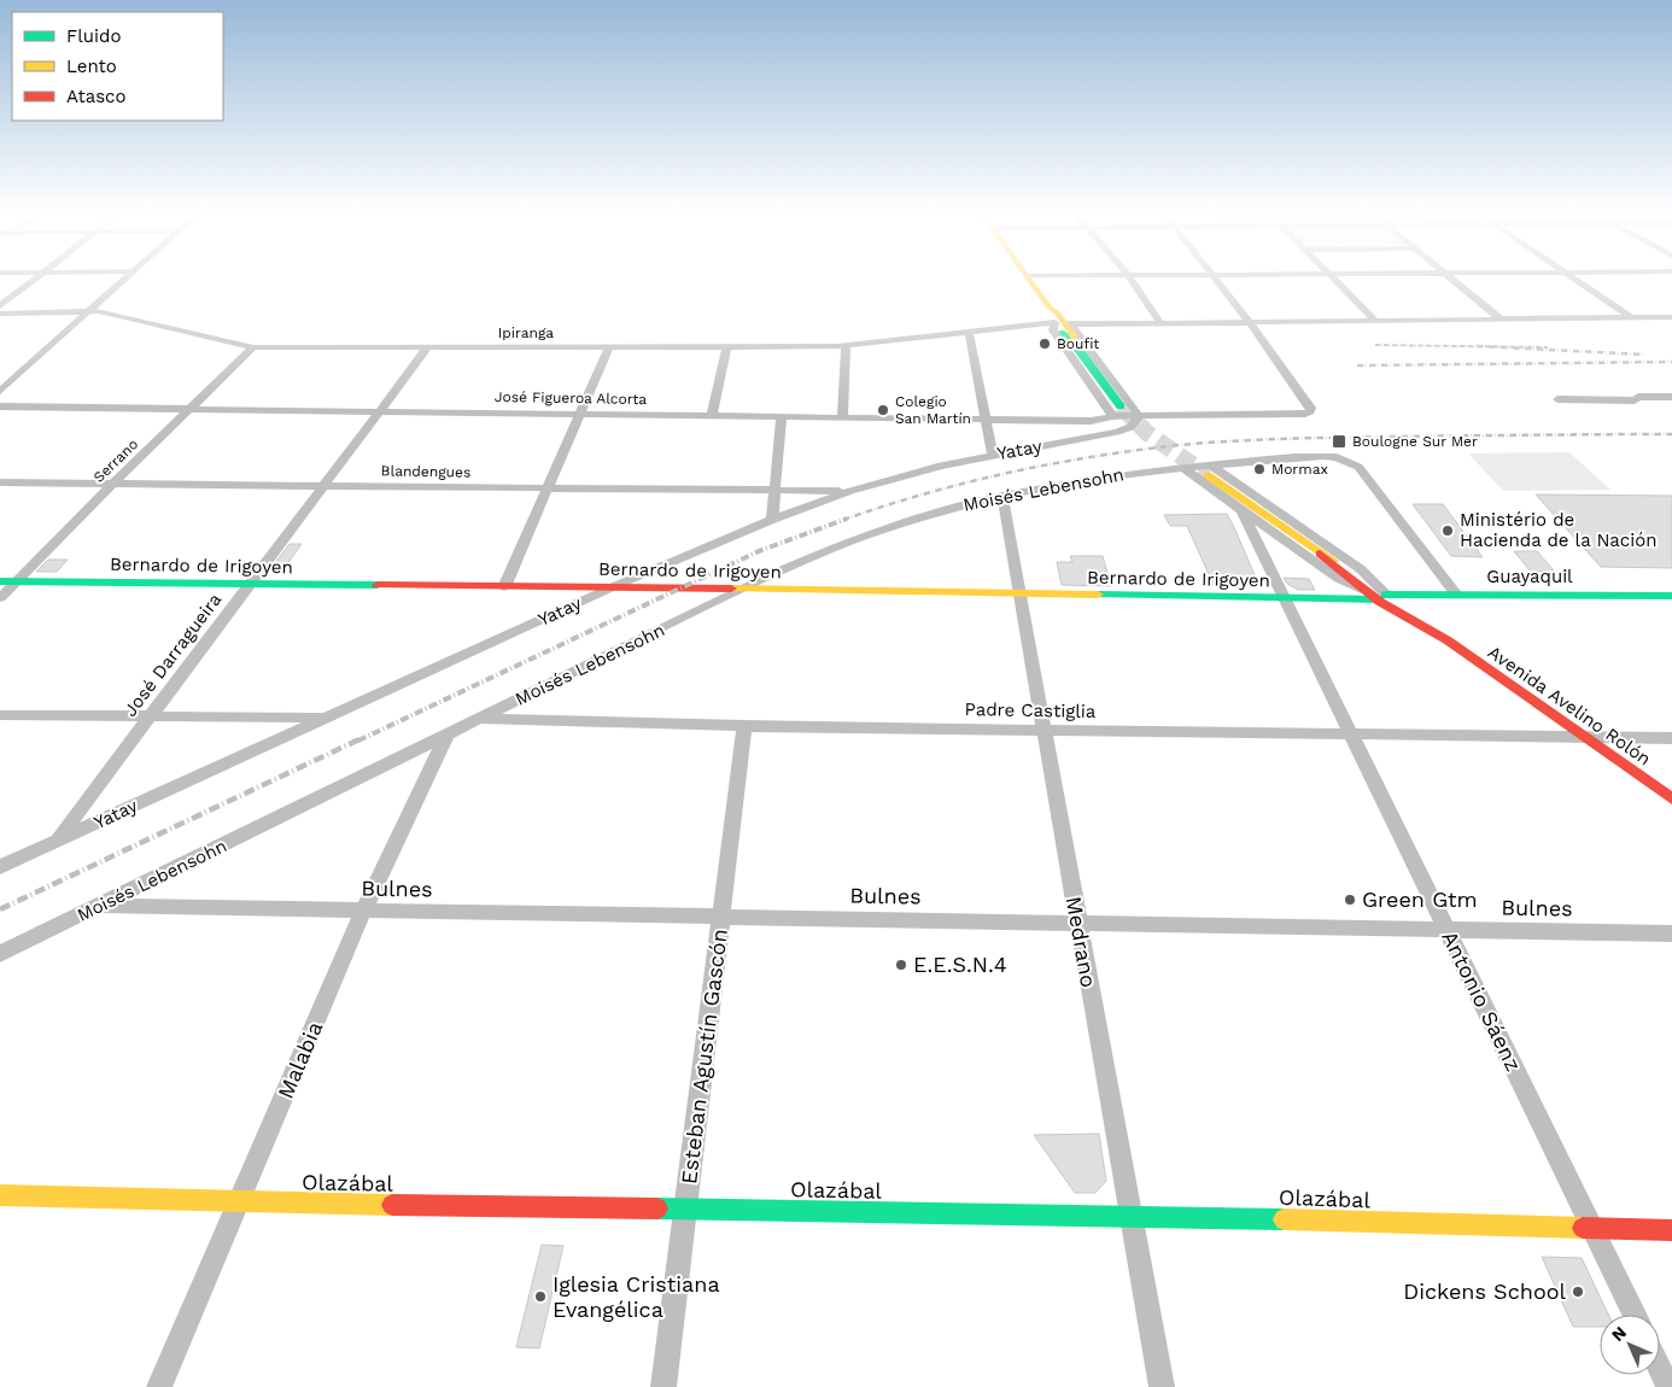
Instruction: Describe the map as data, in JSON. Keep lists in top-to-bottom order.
{
  "streets": {
    "street": [
      "Ipiranga",
      "José Figueroa Alcorta",
      "Yatay",
      "Serrano",
      "Blandengues",
      "Moisés Lebensohn",
      "Bernardo de Irigoyen",
      "Guayaquil",
      "José Darragueira",
      "Avenida Avelino Rolón",
      "Padre Castiglia",
      "Bulnes",
      "Medrano",
      "Antonio Sáenz",
      "Esteban Agustín Gascón",
      "Malabia",
      "Olazábal"
    ]
  },
  "crossings": [
    ["Ipiranga", "José Figueroa Alcorta"],
    ["Ipiranga", "Serrano"],
    ["Ipiranga", "José Darragueira"],
    ["José Figueroa Alcorta", "Yatay"],
    ["José Figueroa Alcorta", "Serrano"],
    ["José Figueroa Alcorta", "José Darragueira"],
    ["Yatay", "Blandengues"],
    ["Yatay", "Bernardo de Irigoyen"],
    ["Yatay", "José Darragueira"],
    ["Serrano", "Blandengues"],
    ["Serrano", "Bernardo de Irigoyen"],
    ["Blandengues", "José Darragueira"],
    ["Moisés Lebensohn", "Bernardo de Irigoyen"],
    ["Moisés Lebensohn", "Guayaquil"],
    ["Moisés Lebensohn", "Avenida Avelino Rolón"],
    ["Moisés Lebensohn", "Padre Castiglia"],
    ["Moisés Lebensohn", "Bulnes"],
    ["Moisés Lebensohn", "Medrano"],
    ["Moisés Lebensohn", "Malabia"],
    ["Bernardo de Irigoyen", "Guayaquil"],
    ["Bernardo de Irigoyen", "José Darragueira"],
    ["Bernardo de Irigoyen", "Avenida Avelino Rolón"],
    ["Bernardo de Irigoyen", "Medrano"],
    ["Bernardo de Irigoyen", "Antonio Sáenz"],
    ["Guayaquil", "Avenida Avelino Rolón"],
    ["Avenida Avelino Rolón", "Padre Castiglia"],
    ["Avenida Avelino Rolón", "Antonio Sáenz"],
    ["Padre Castiglia", "Medrano"],
    ["Padre Castiglia", "Antonio Sáenz"],
    ["Padre Castiglia", "Esteban Agustín Gascón"],
    ["Bulnes", "Medrano"],
    ["Bulnes", "Antonio Sáenz"],
    ["Bulnes", "Esteban Agustín Gascón"],
    ["Bulnes", "Malabia"],
    ["Medrano", "Olazábal"],
    ["Antonio Sáenz", "Olazábal"],
    ["Esteban Agustín Gascón", "Olazábal"],
    ["Malabia", "Olazábal"]
  ],
  "places": {
    "other": [
      "Boufit",
      "Colegio San Martín",
      "Mormax",
      "Ministério de Hacienda de la Nación",
      "Green Gtm",
      "E.E.S.N.4",
      "Dickens School",
      "Iglesia Cristiana Evangélica"
    ],
    "transit": ["Boulogne Sur Mer"]
  },
  "legend": ["Fluido", "Lento", "Atasco"],
  "north": "top left"
}
